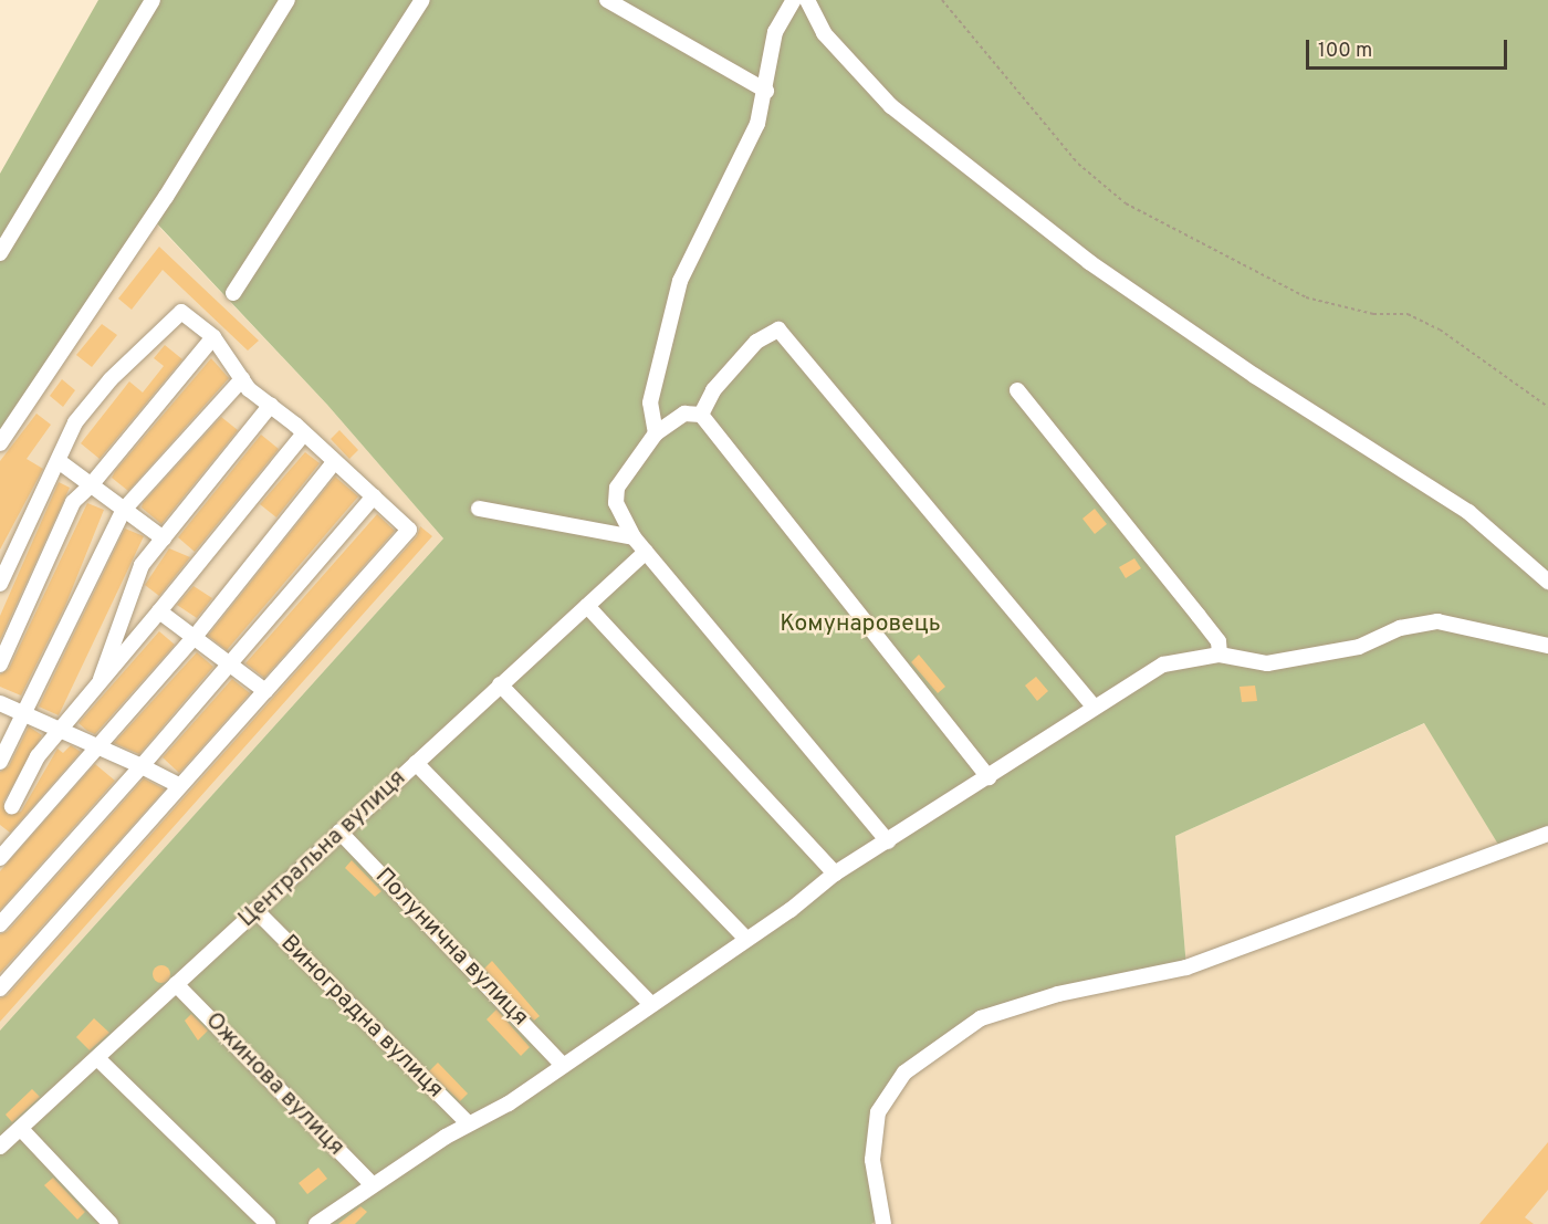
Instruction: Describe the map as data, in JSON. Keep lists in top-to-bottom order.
{
  "streets": {
    "street": [
      "Центральна вулиця",
      "Полунична вулиця",
      "Виноградна вулиця",
      "Ожинова вулиця"
    ]
  },
  "crossings": [
    ["Центральна вулиця", "Полунична вулиця"],
    ["Центральна вулиця", "Виноградна вулиця"],
    ["Центральна вулиця", "Ожинова вулиця"]
  ],
  "parks": ["Комунаровець"],
  "scale_bar": "100 m"
}
